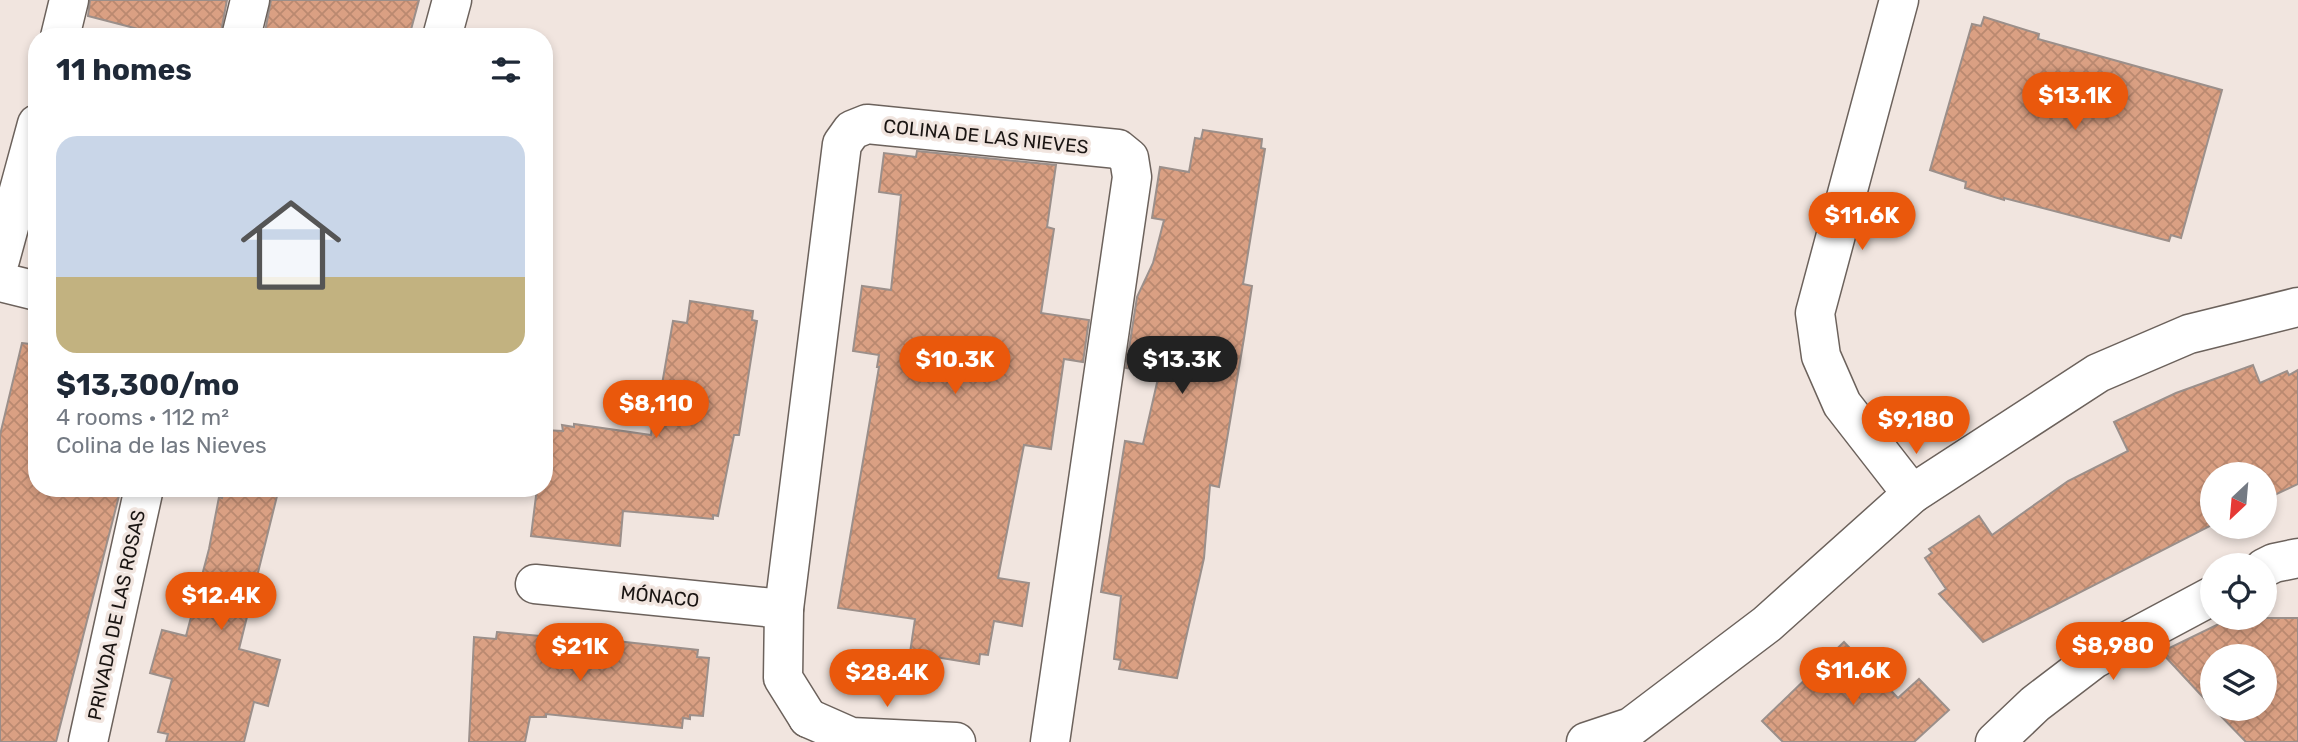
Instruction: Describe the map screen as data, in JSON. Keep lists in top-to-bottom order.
{
  "streets": {
    "street": ["COLINA DE LAS NIEVES", "MÓNACO", "PRIVADA DE LAS ROSAS"]
  },
  "crossings": [
    ["COLINA DE LAS NIEVES", "MÓNACO"]
  ],
  "north": "bottom left",
  "page": {
    "heading": "11 homes",
    "price": [
      "$13.1K",
      "$11.6K",
      "$10.3K",
      "$13.3K",
      "$8,110",
      "$9,180",
      "$12.4K",
      "$8,980",
      "$21K",
      "$11.6K",
      "$28.4K"
    ],
    "list": [
      {
        "name": "$13,300/mo",
        "note": "4 rooms · 112 m² · Colina de las Nieves"
      }
    ]
  }
}
